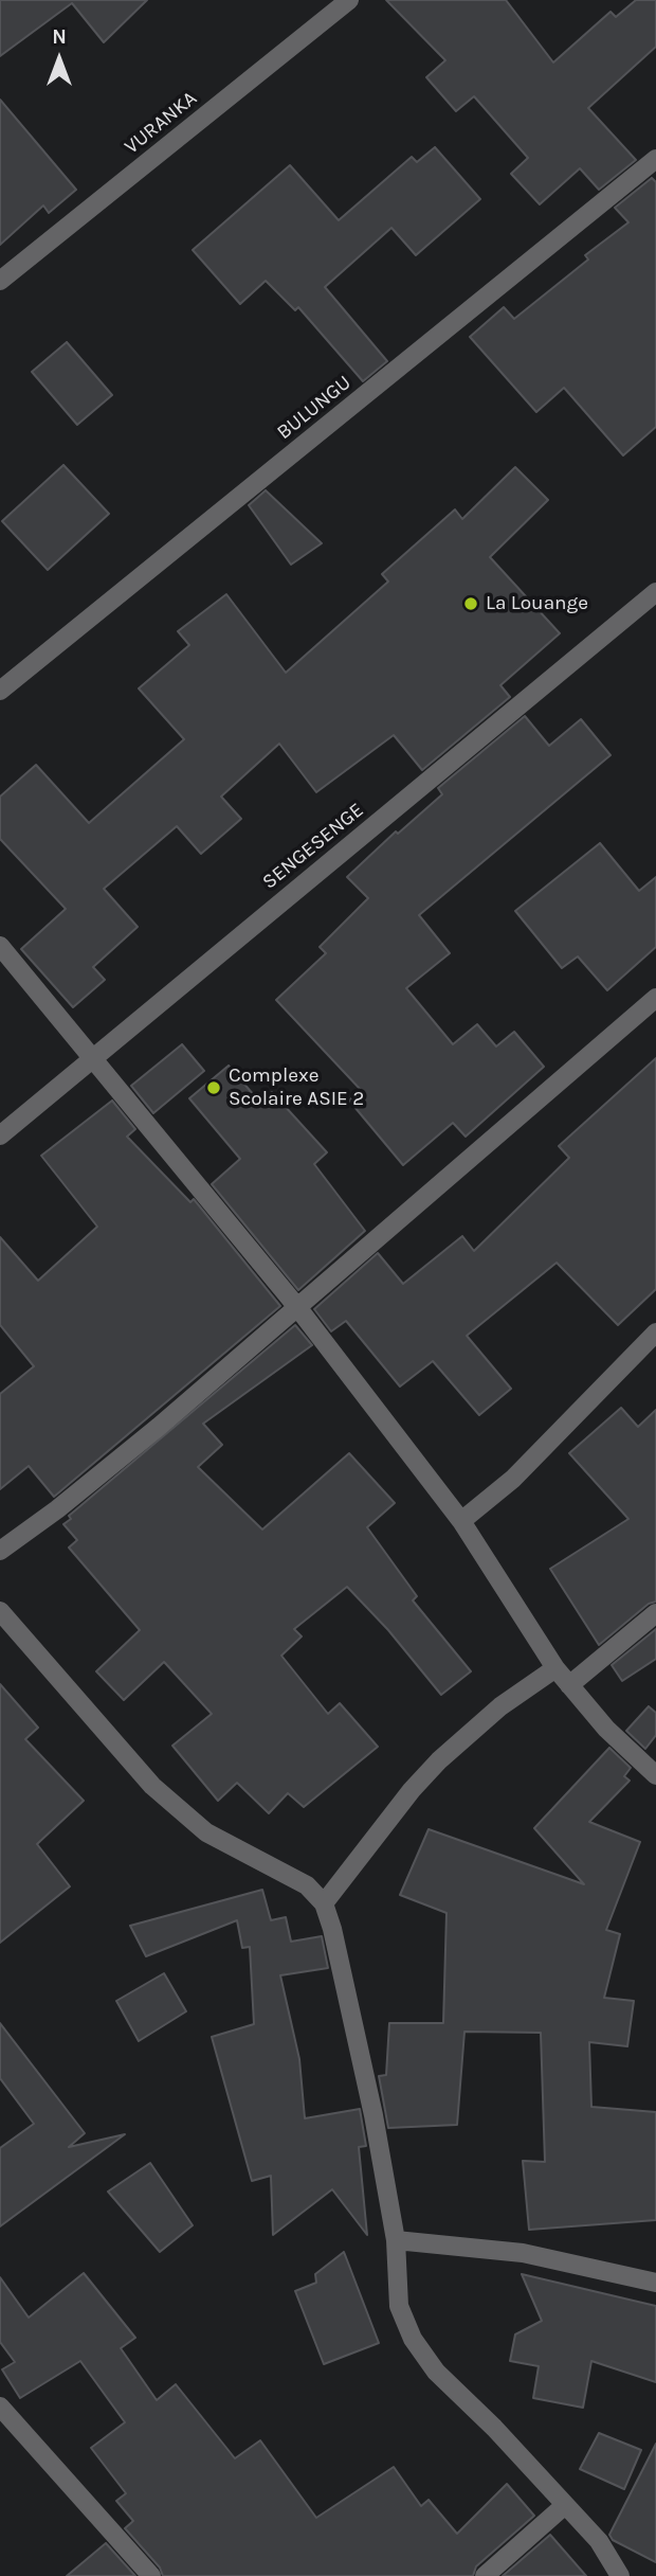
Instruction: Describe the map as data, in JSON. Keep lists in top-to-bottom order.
{
  "streets": {
    "street": ["VURANKA", "BULUNGU", "SENGESENGE"]
  },
  "places": ["La Louange", "Complexe Scolaire ASIE 2"],
  "north": "top"
}
